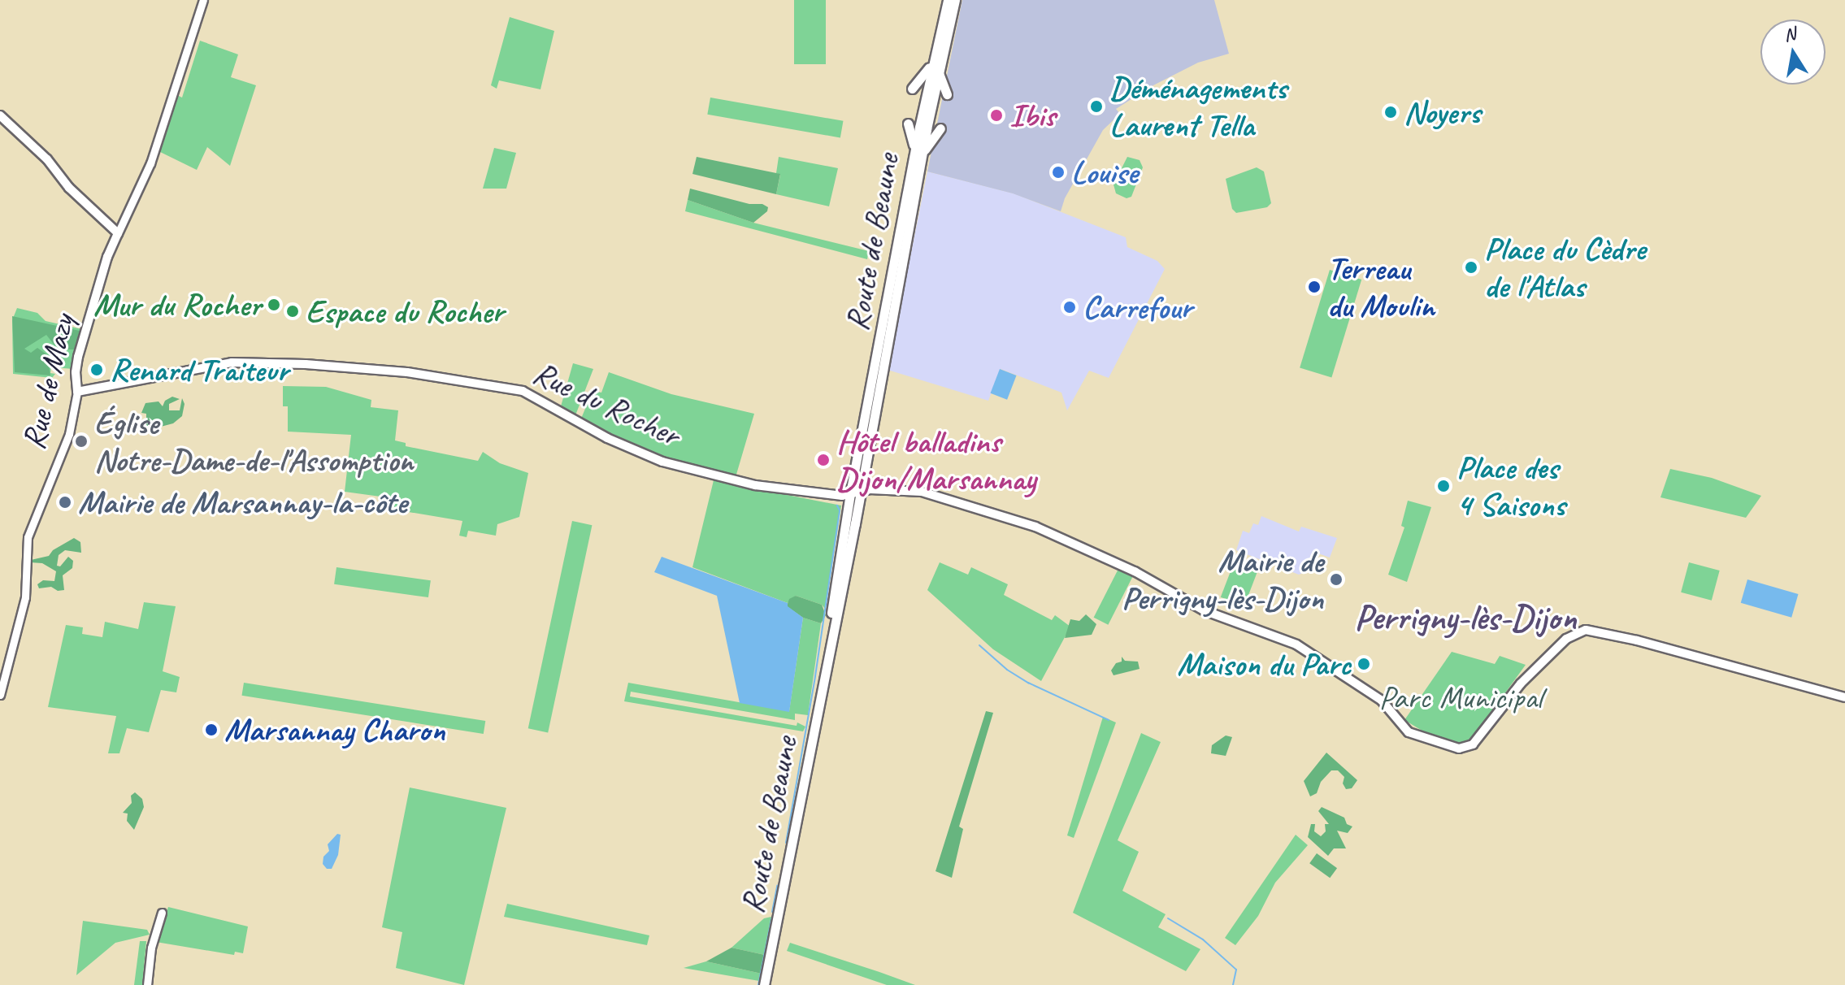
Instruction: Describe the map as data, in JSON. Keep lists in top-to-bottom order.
{
  "streets": {
    "main road": ["Route de Beaune", "Rue de Mazy", "Rue du Rocher"]
  },
  "crossings": [
    ["Route de Beaune", "Rue du Rocher"],
    ["Rue de Mazy", "Rue du Rocher"]
  ],
  "districts": ["Perrigny-lès-Dijon"],
  "parks": ["Parc Municipal"],
  "places": [
    "Déménagements Laurent Tella",
    "Noyers",
    "Ibis",
    "Louise",
    "Place du Cèdre de l'Atlas",
    "Terreau du Moulin",
    "Mur du Rocher",
    "Carrefour",
    "Espace du Rocher",
    "Renard Traiteur",
    "Église Notre-Dame-de-l'Assomption",
    "Hôtel balladins Dijon/Marsannay",
    "Place des 4 Saisons",
    "Mairie de Marsannay-la-côte",
    "Mairie de Perrigny-lès-Dijon",
    "Maison du Parc",
    "Marsannay Charon"
  ],
  "north": "top"
}
